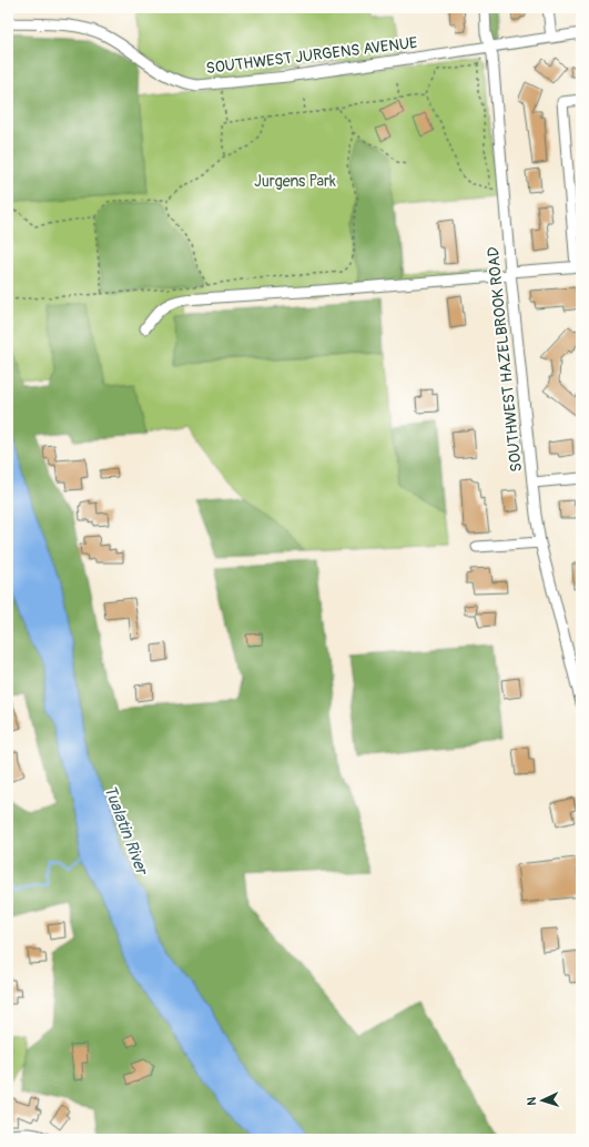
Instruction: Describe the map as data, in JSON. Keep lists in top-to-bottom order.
{
  "streets": {
    "street": ["SOUTHWEST JURGENS AVENUE", "SOUTHWEST HAZELBROOK ROAD"]
  },
  "crossings": [
    ["SOUTHWEST JURGENS AVENUE", "SOUTHWEST HAZELBROOK ROAD"]
  ],
  "water": ["Tualatin River"],
  "parks": ["Jurgens Park"],
  "north": "left"
}
